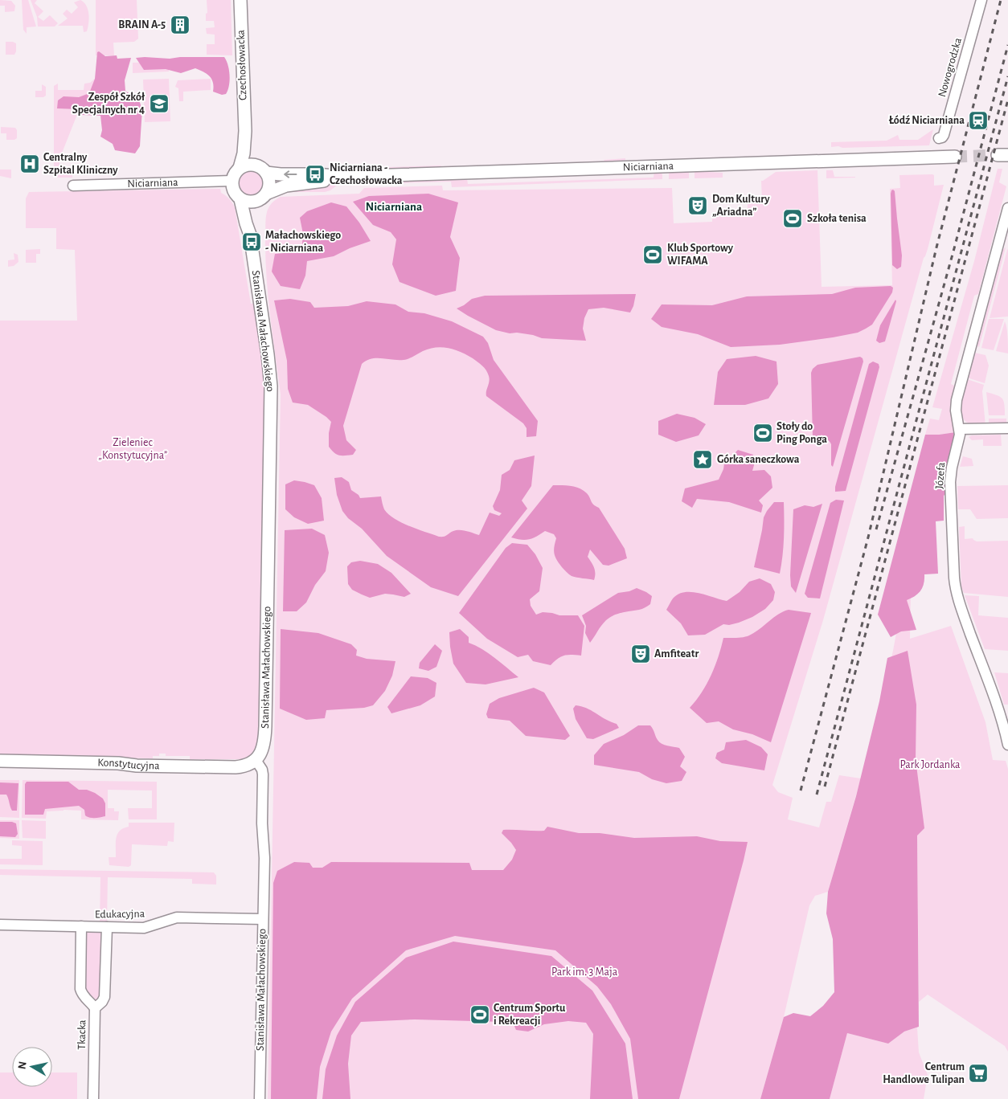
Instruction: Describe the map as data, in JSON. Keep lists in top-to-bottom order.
{
  "streets": {
    "street": [
      "Czechosłowacka",
      "Nowogrodzka",
      "Niciarniana",
      "Stanisława Małachowskiego",
      "Józefa",
      "Konstytucyjna",
      "Edukacyjna",
      "Tkacka"
    ]
  },
  "crossings": [
    ["Czechosłowacka", "Niciarniana"],
    ["Czechosłowacka", "Stanisława Małachowskiego"],
    ["Niciarniana", "Stanisława Małachowskiego"],
    ["Stanisława Małachowskiego", "Konstytucyjna"],
    ["Stanisława Małachowskiego", "Edukacyjna"],
    ["Edukacyjna", "Tkacka"]
  ],
  "districts": ["Niciarniana"],
  "parks": ["Zieleniec „Konstytucyjna”", "Park Jordanka", "Park im. 3 Maja"],
  "places": {
    "building": ["BRAIN A-5"],
    "school or university": ["Zespół Szkół Specjalnych nr 4"],
    "station": ["Łódź Niciarniana"],
    "hospital": ["Centralny Szpital Kliniczny"],
    "bus stop": ["Niciarniana - Czechosłowacka", "Małachowskiego - Niciarniana"],
    "theatre": ["Dom Kultury „Ariadna”", "Amfiteatr"],
    "sports": [
      "Szkoła tenisa",
      "Klub Sportowy WIFAMA",
      "Stoły do Ping Ponga",
      "Centrum Sportu i Rekreacji"
    ],
    "place": ["Górka saneczkowa"],
    "supermarket": ["Centrum Handlowe Tulipan"]
  },
  "north": "left"
}
